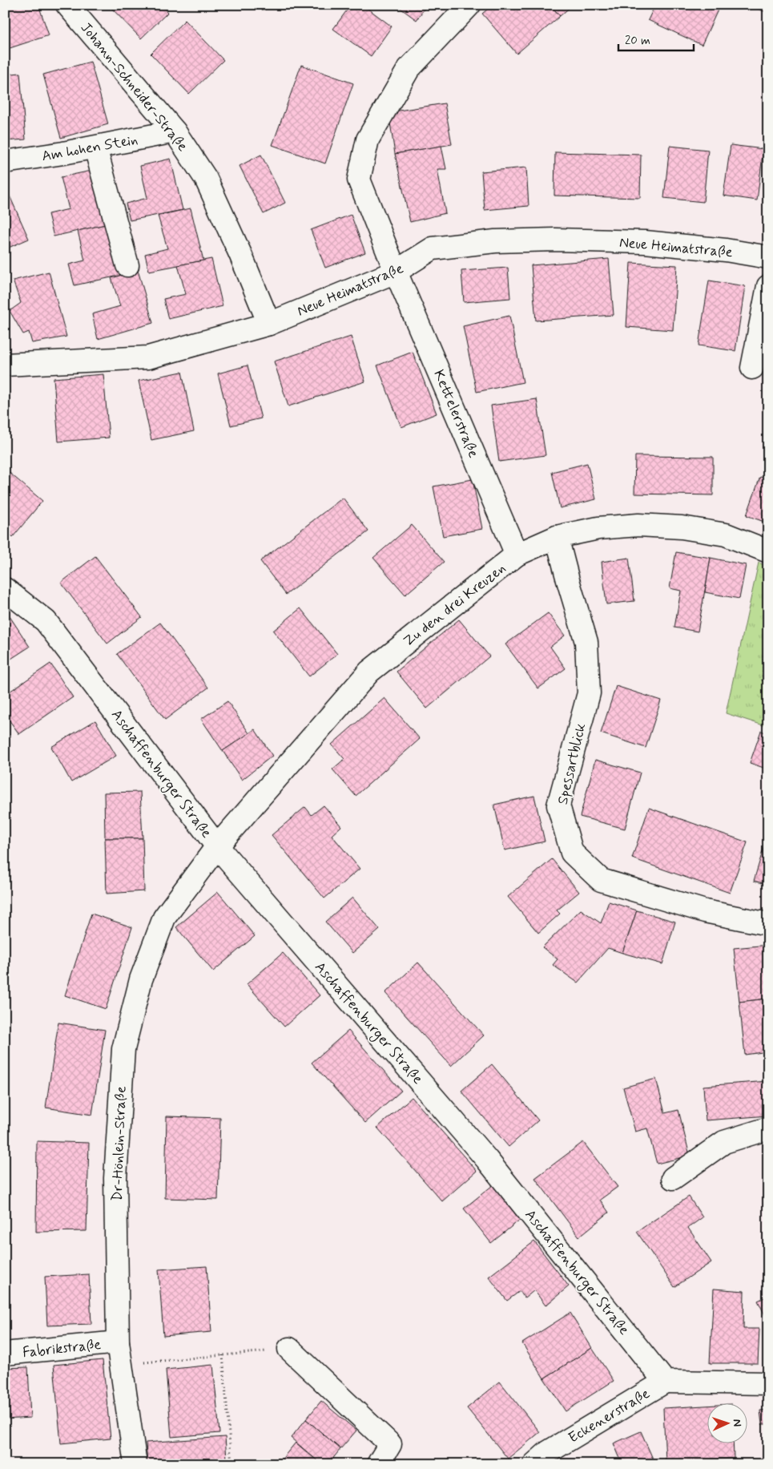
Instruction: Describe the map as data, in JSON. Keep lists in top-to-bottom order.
{
  "streets": {
    "street": [
      "Johann-Schneider-Straße",
      "Am hohen Stein",
      "Neue Heimatstraße",
      "Kettelerstraße",
      "Zu den drei Kreuzen",
      "Spessartblick",
      "Aschaffenburger Straße",
      "Dr-Hönlein-Straße",
      "Fabrikstraße",
      "Eckenerstraße"
    ]
  },
  "crossings": [
    ["Johann-Schneider-Straße", "Am hohen Stein"],
    ["Johann-Schneider-Straße", "Neue Heimatstraße"],
    ["Neue Heimatstraße", "Kettelerstraße"],
    ["Kettelerstraße", "Zu den drei Kreuzen"],
    ["Zu den drei Kreuzen", "Spessartblick"],
    ["Zu den drei Kreuzen", "Aschaffenburger Straße"],
    ["Zu den drei Kreuzen", "Dr-Hönlein-Straße"],
    ["Aschaffenburger Straße", "Dr-Hönlein-Straße"],
    ["Aschaffenburger Straße", "Eckenerstraße"],
    ["Dr-Hönlein-Straße", "Fabrikstraße"]
  ],
  "scale_bar": "20 m",
  "north": "right"
}
